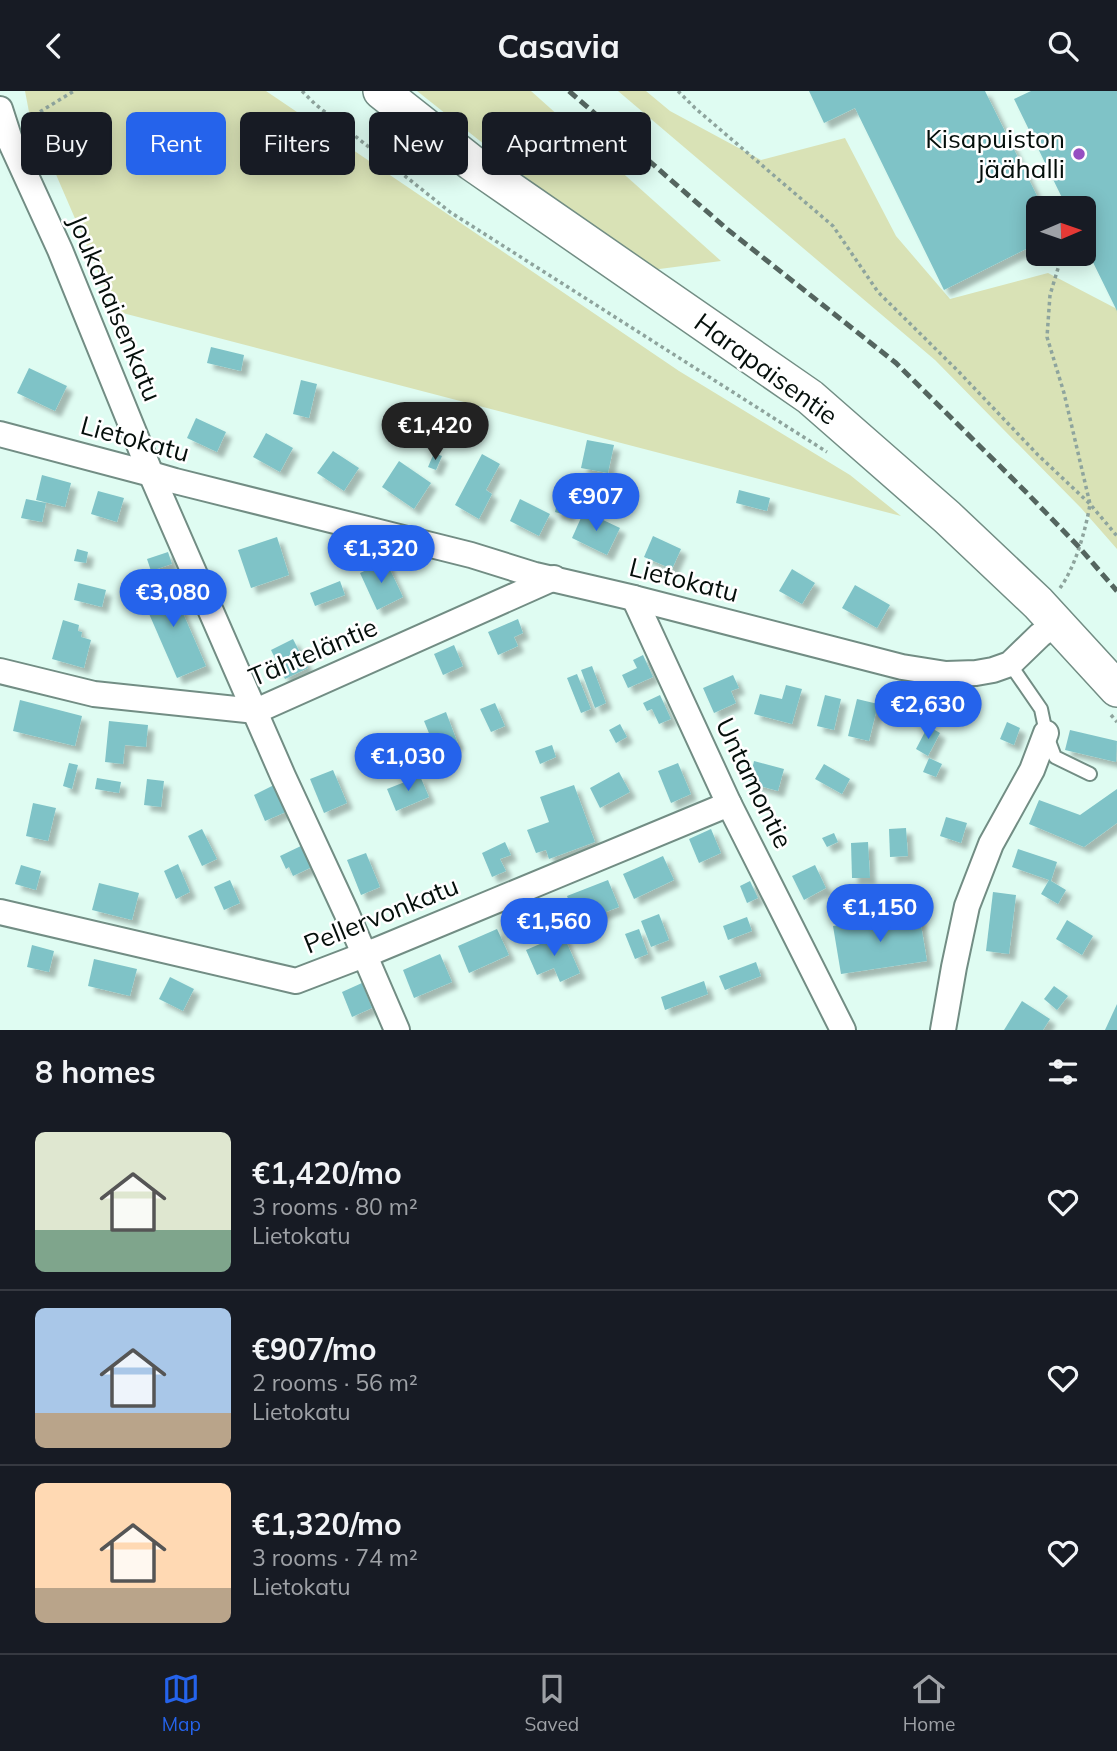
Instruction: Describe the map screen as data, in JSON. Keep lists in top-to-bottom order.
{
  "streets": {
    "main road": ["Harapaisentie"],
    "street": [
      "Joukahaisenkatu",
      "Lietokatu",
      "Tähteläntie",
      "Untamontie",
      "Pellervonkatu"
    ]
  },
  "crossings": [
    ["Joukahaisenkatu", "Lietokatu"],
    ["Joukahaisenkatu", "Tähteläntie"],
    ["Joukahaisenkatu", "Pellervonkatu"],
    ["Harapaisentie", "Lietokatu"],
    ["Lietokatu", "Tähteläntie"],
    ["Lietokatu", "Untamontie"],
    ["Untamontie", "Pellervonkatu"]
  ],
  "places": ["Kisapuiston jäähalli"],
  "north": "right",
  "page": {
    "header": "Casavia",
    "chip": [
      "Buy",
      "Rent",
      "Filters",
      "New",
      "Apartment"
    ],
    "price": [
      "€1,420",
      "€907",
      "€1,320",
      "€3,080",
      "€2,630",
      "€1,030",
      "€1,150",
      "€1,560"
    ],
    "heading": "8 homes",
    "list": [
      {
        "name": "€1,420/mo",
        "note": "3 rooms · 80 m² · Lietokatu"
      },
      {
        "name": "€907/mo",
        "note": "2 rooms · 56 m² · Lietokatu"
      },
      {
        "name": "€1,320/mo",
        "note": "3 rooms · 74 m² · Lietokatu"
      }
    ],
    "tabs": ["Map", "Saved", "Home"]
  }
}
